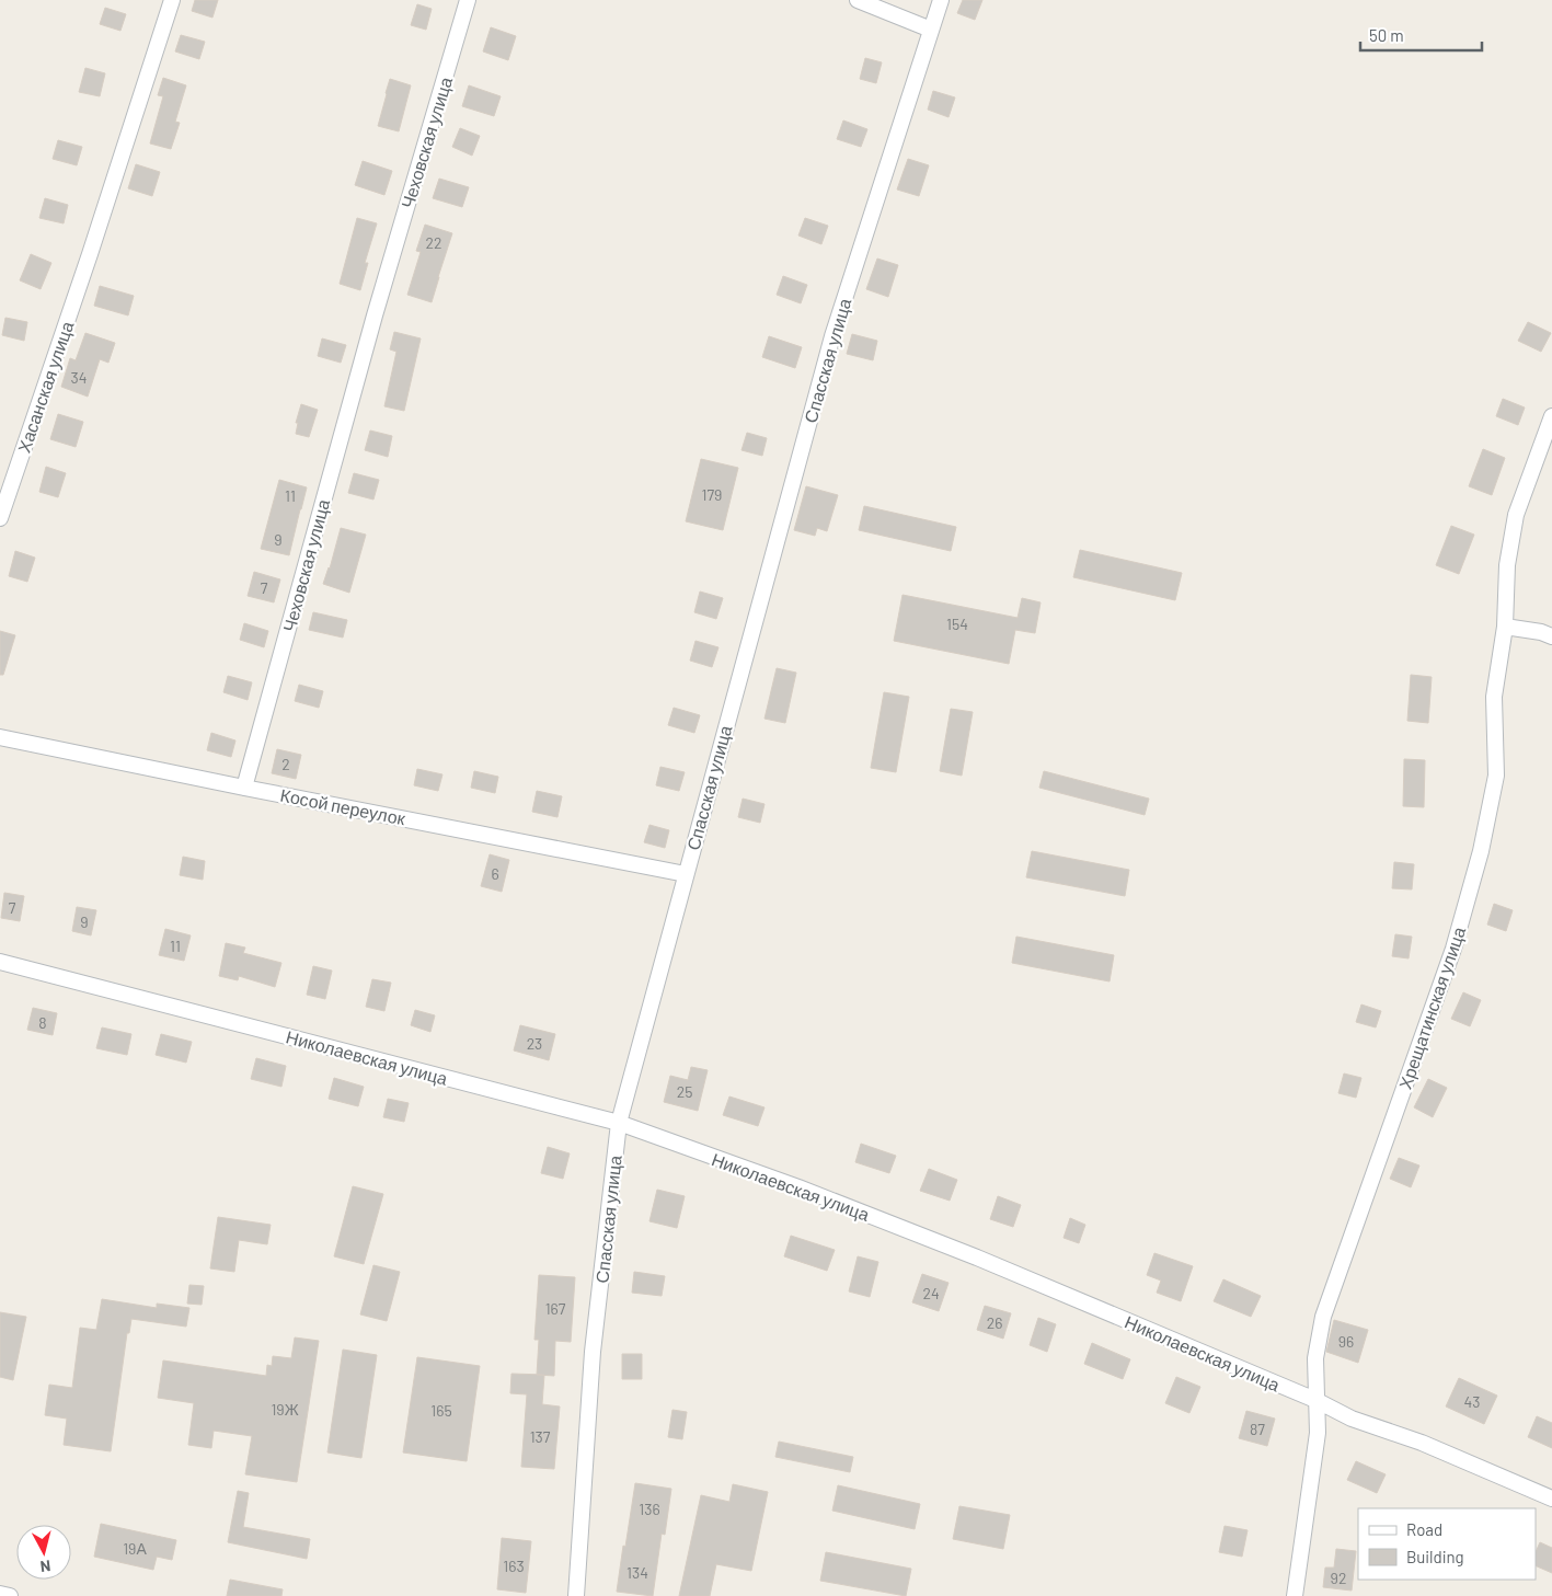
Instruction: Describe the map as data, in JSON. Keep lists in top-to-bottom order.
{
  "streets": {
    "street": [
      "Чеховская улица",
      "Спасская улица",
      "Хасанская улица",
      "Косой переулок",
      "Хрещатинская улица",
      "Николаевская улица"
    ]
  },
  "crossings": [
    ["Чеховская улица", "Косой переулок"],
    ["Спасская улица", "Косой переулок"],
    ["Спасская улица", "Николаевская улица"],
    ["Хрещатинская улица", "Николаевская улица"]
  ],
  "house_numbers": [
    "22",
    "34",
    "179",
    "11",
    "9",
    "7",
    "154",
    "2",
    "6",
    "7",
    "9",
    "11",
    "8",
    "23",
    "25",
    "24",
    "167",
    "26",
    "96",
    "43",
    "19Ж",
    "165",
    "87",
    "137",
    "136",
    "19А",
    "163",
    "134",
    "92"
  ],
  "legend": ["Road", "Building"],
  "scale_bar": "50 m",
  "north": "bottom"
}
